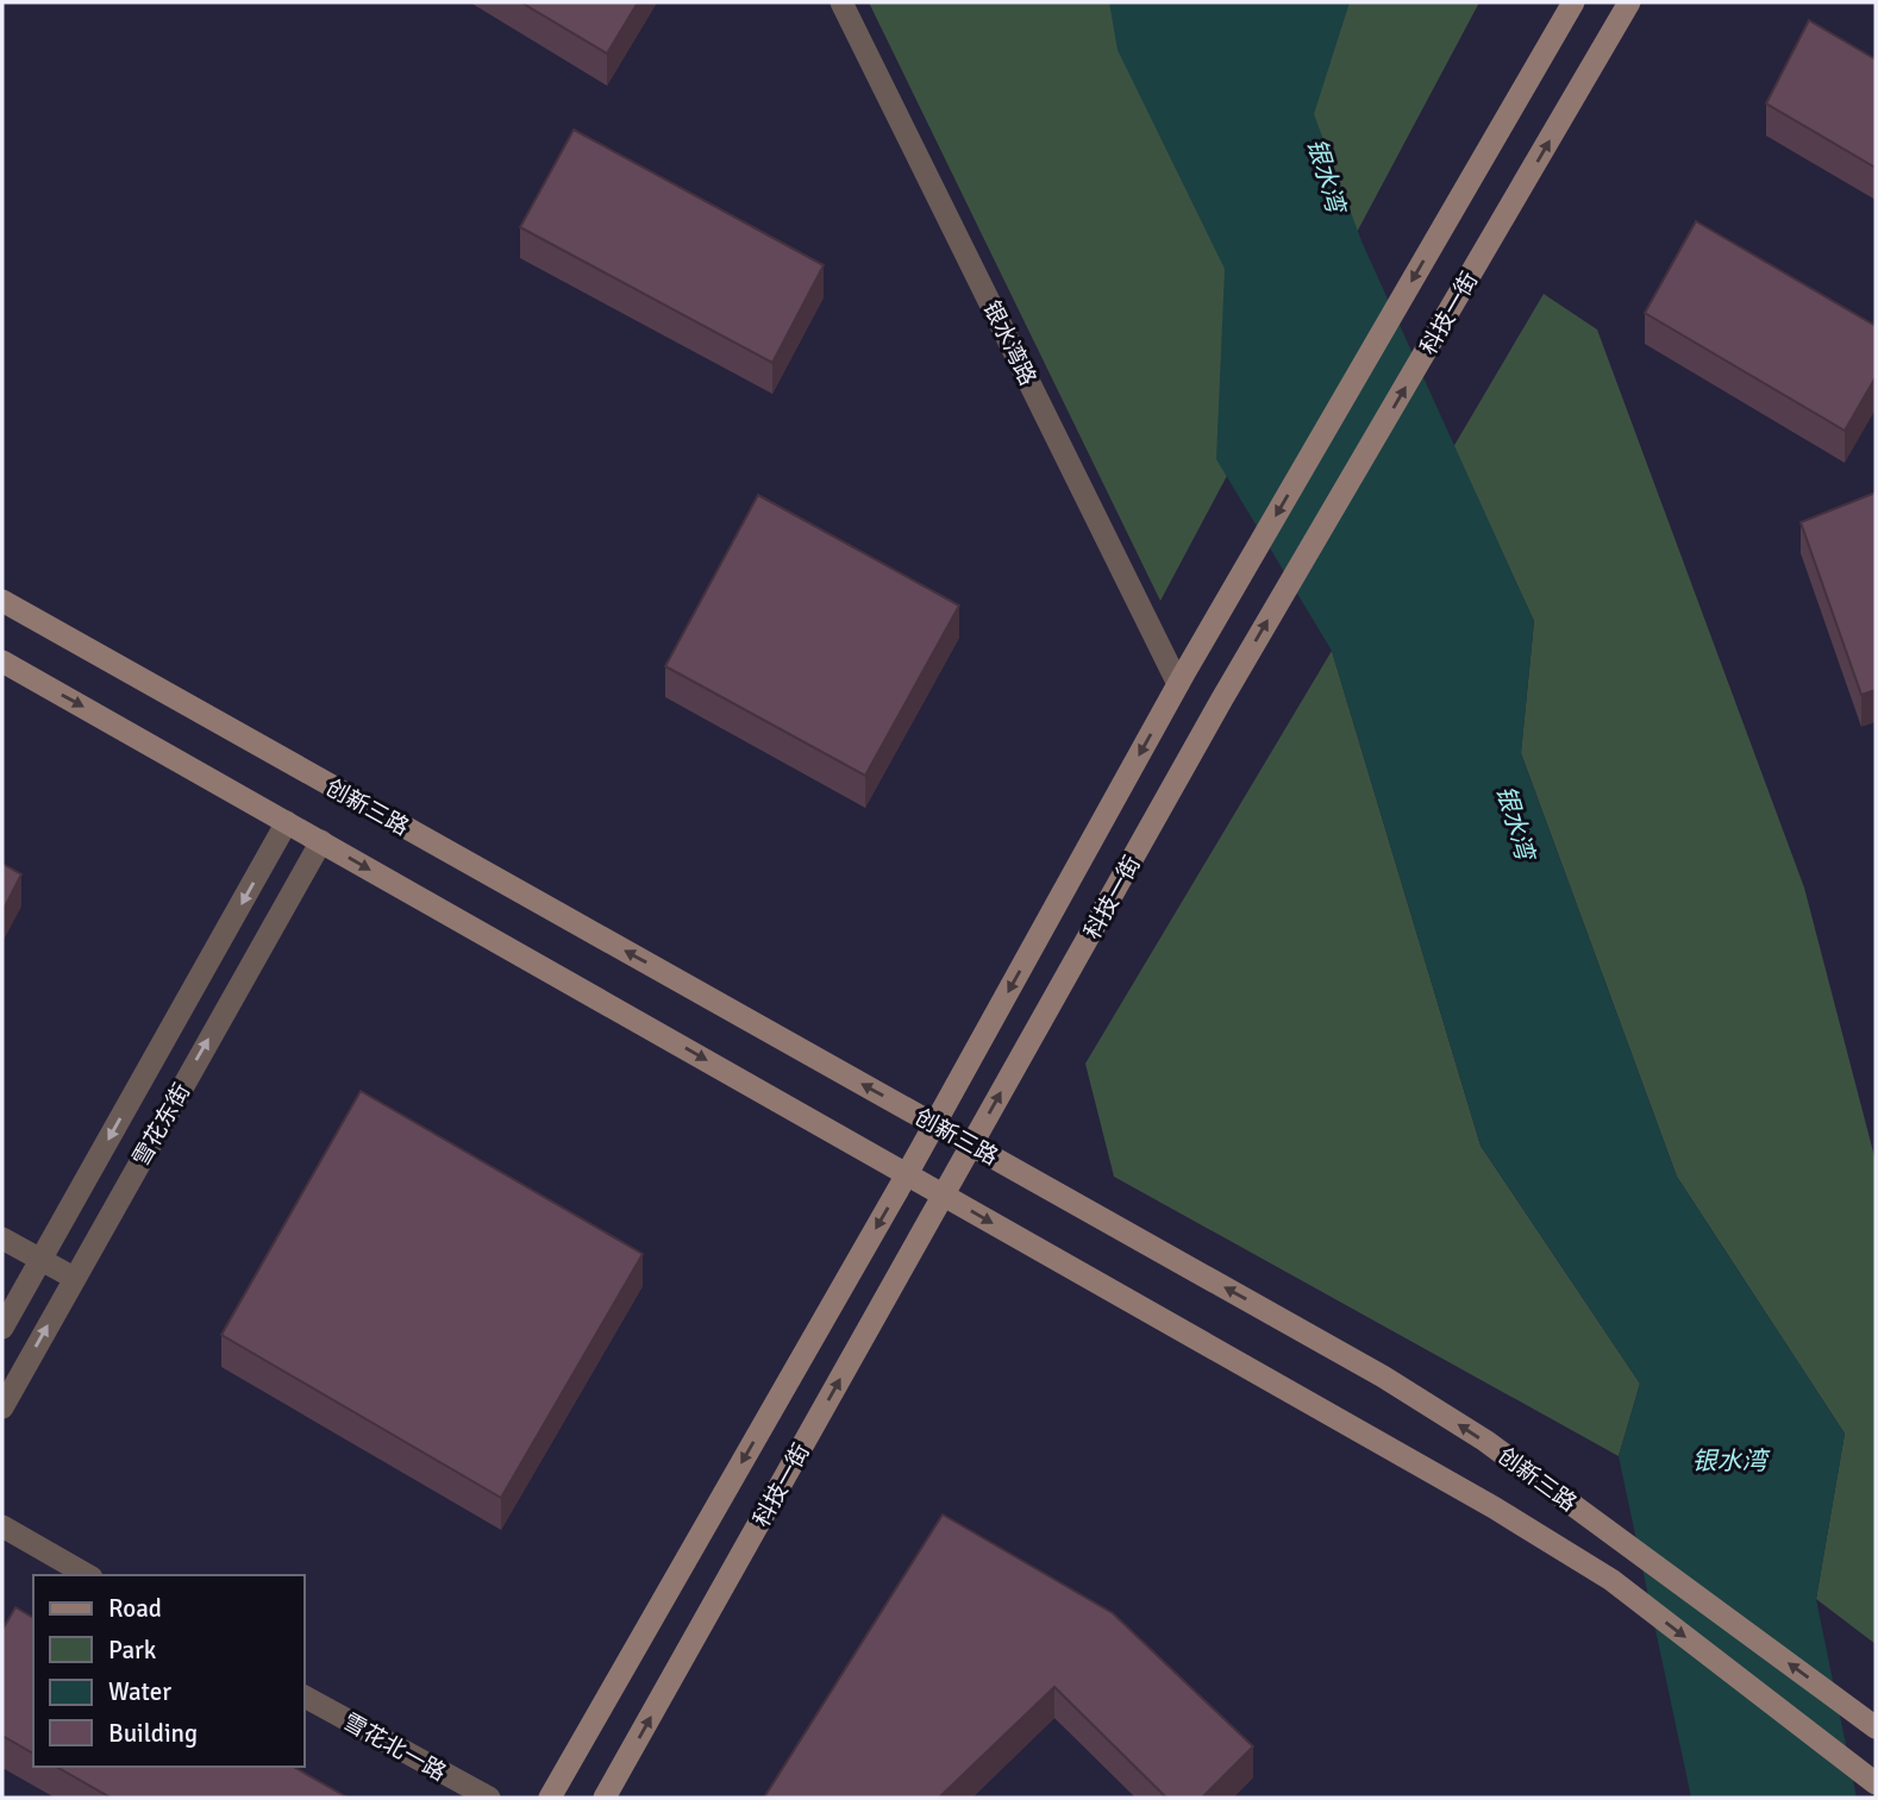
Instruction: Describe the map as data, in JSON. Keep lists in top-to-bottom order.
{
  "streets": {
    "main road": ["科技一街", "创新三路"],
    "street": ["银水湾路", "雪花东街", "雪花北一路"]
  },
  "crossings": [
    ["科技一街", "银水湾路"],
    ["科技一街", "创新三路"],
    ["创新三路", "雪花东街"]
  ],
  "water": ["银水湾"],
  "legend": [
    "Road",
    "Park",
    "Water",
    "Building"
  ]
}
